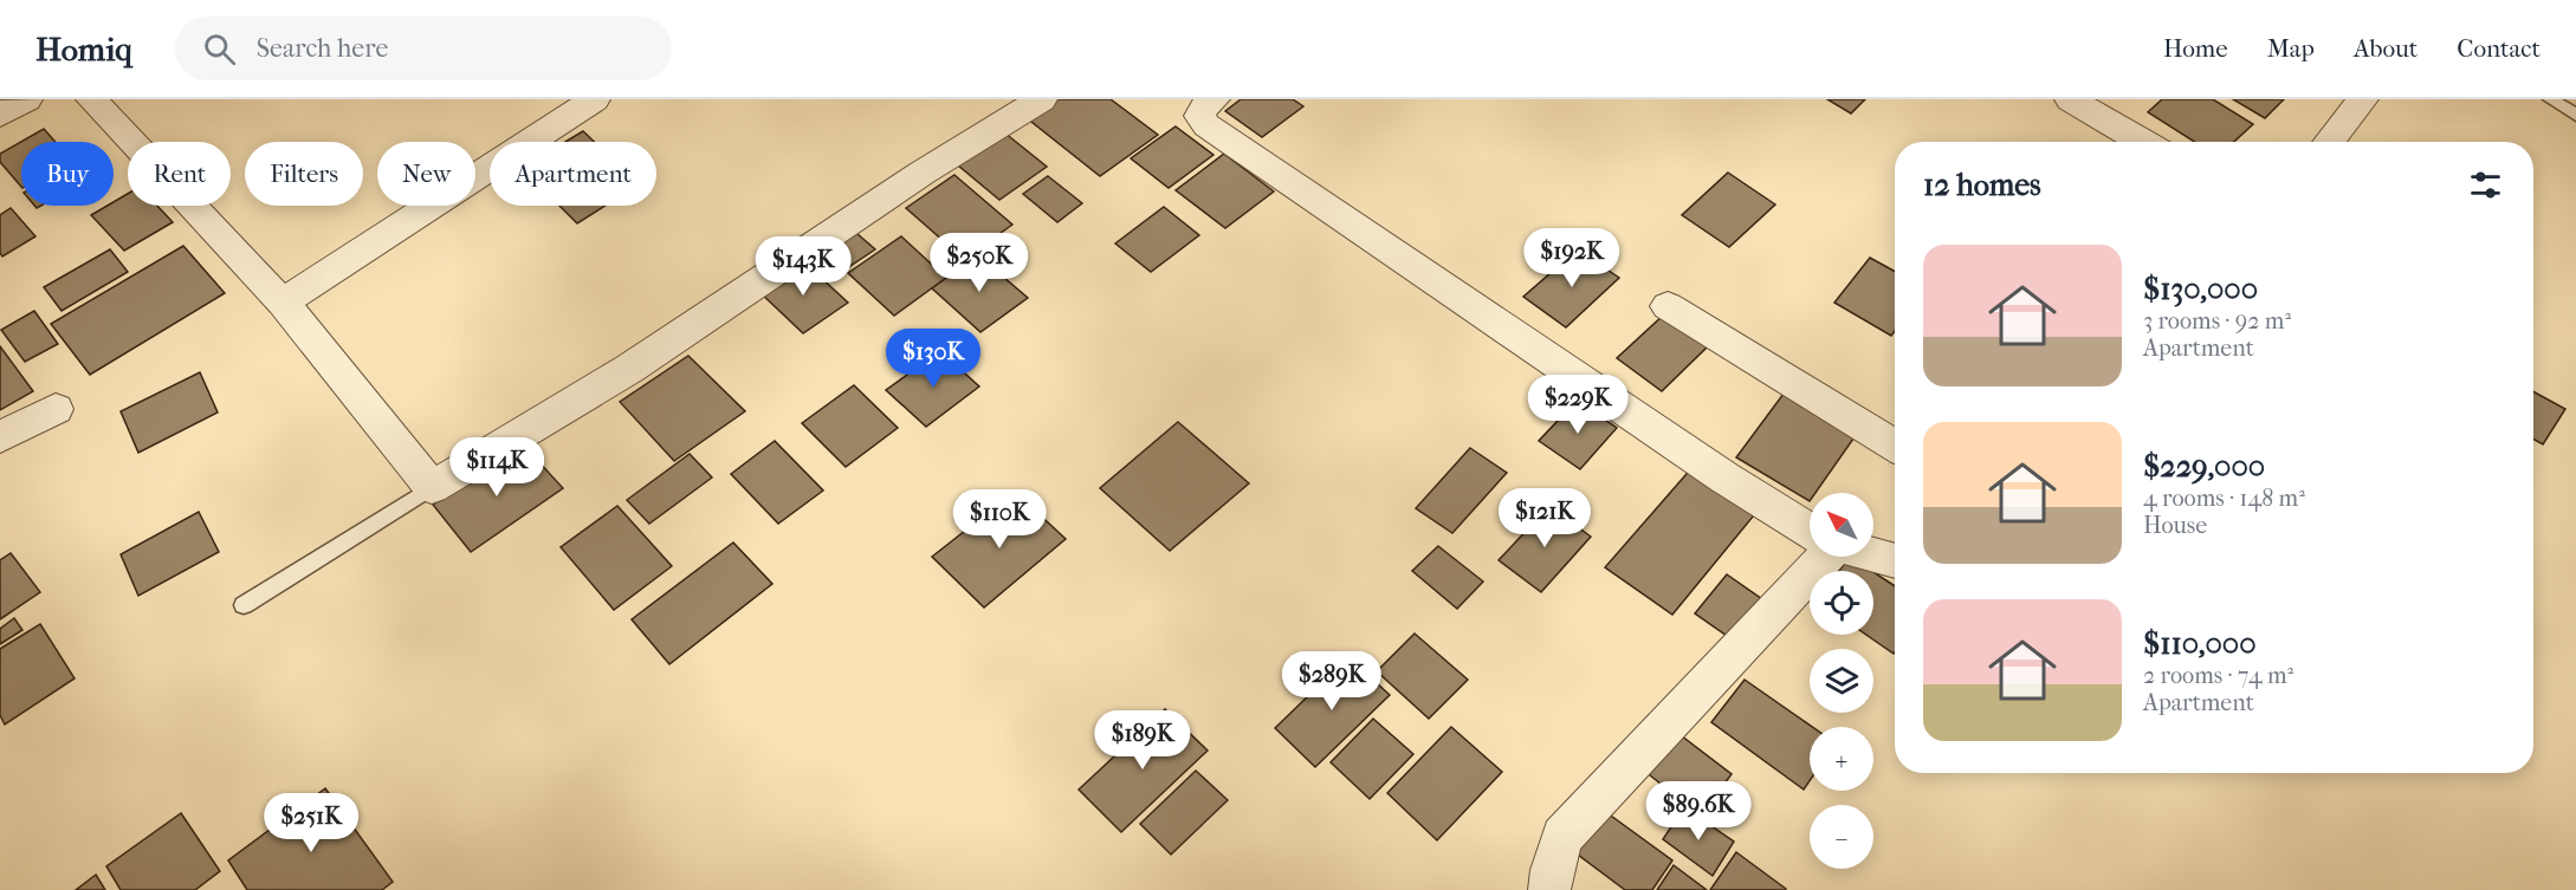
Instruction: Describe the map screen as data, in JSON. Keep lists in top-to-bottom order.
{
  "north": "top left",
  "page": {
    "header": "Homiq",
    "search": "Search here",
    "nav": [
      "Home",
      "Map",
      "About",
      "Contact"
    ],
    "chip": [
      "Buy",
      "Rent",
      "Filters",
      "New",
      "Apartment"
    ],
    "heading": "12 homes",
    "list": [
      {
        "name": "$130,000",
        "note": "3 rooms · 92 m² · Apartment"
      },
      {
        "name": "$229,000",
        "note": "4 rooms · 148 m² · House"
      },
      {
        "name": "$110,000",
        "note": "2 rooms · 74 m² · Apartment"
      }
    ],
    "price": [
      "$192K",
      "$250K",
      "$143K",
      "$130K",
      "$229K",
      "$114K",
      "$121K",
      "$110K",
      "$289K",
      "$189K",
      "$89.6K",
      "$251K"
    ],
    "map_buttons": ["+", "−"]
  }
}
